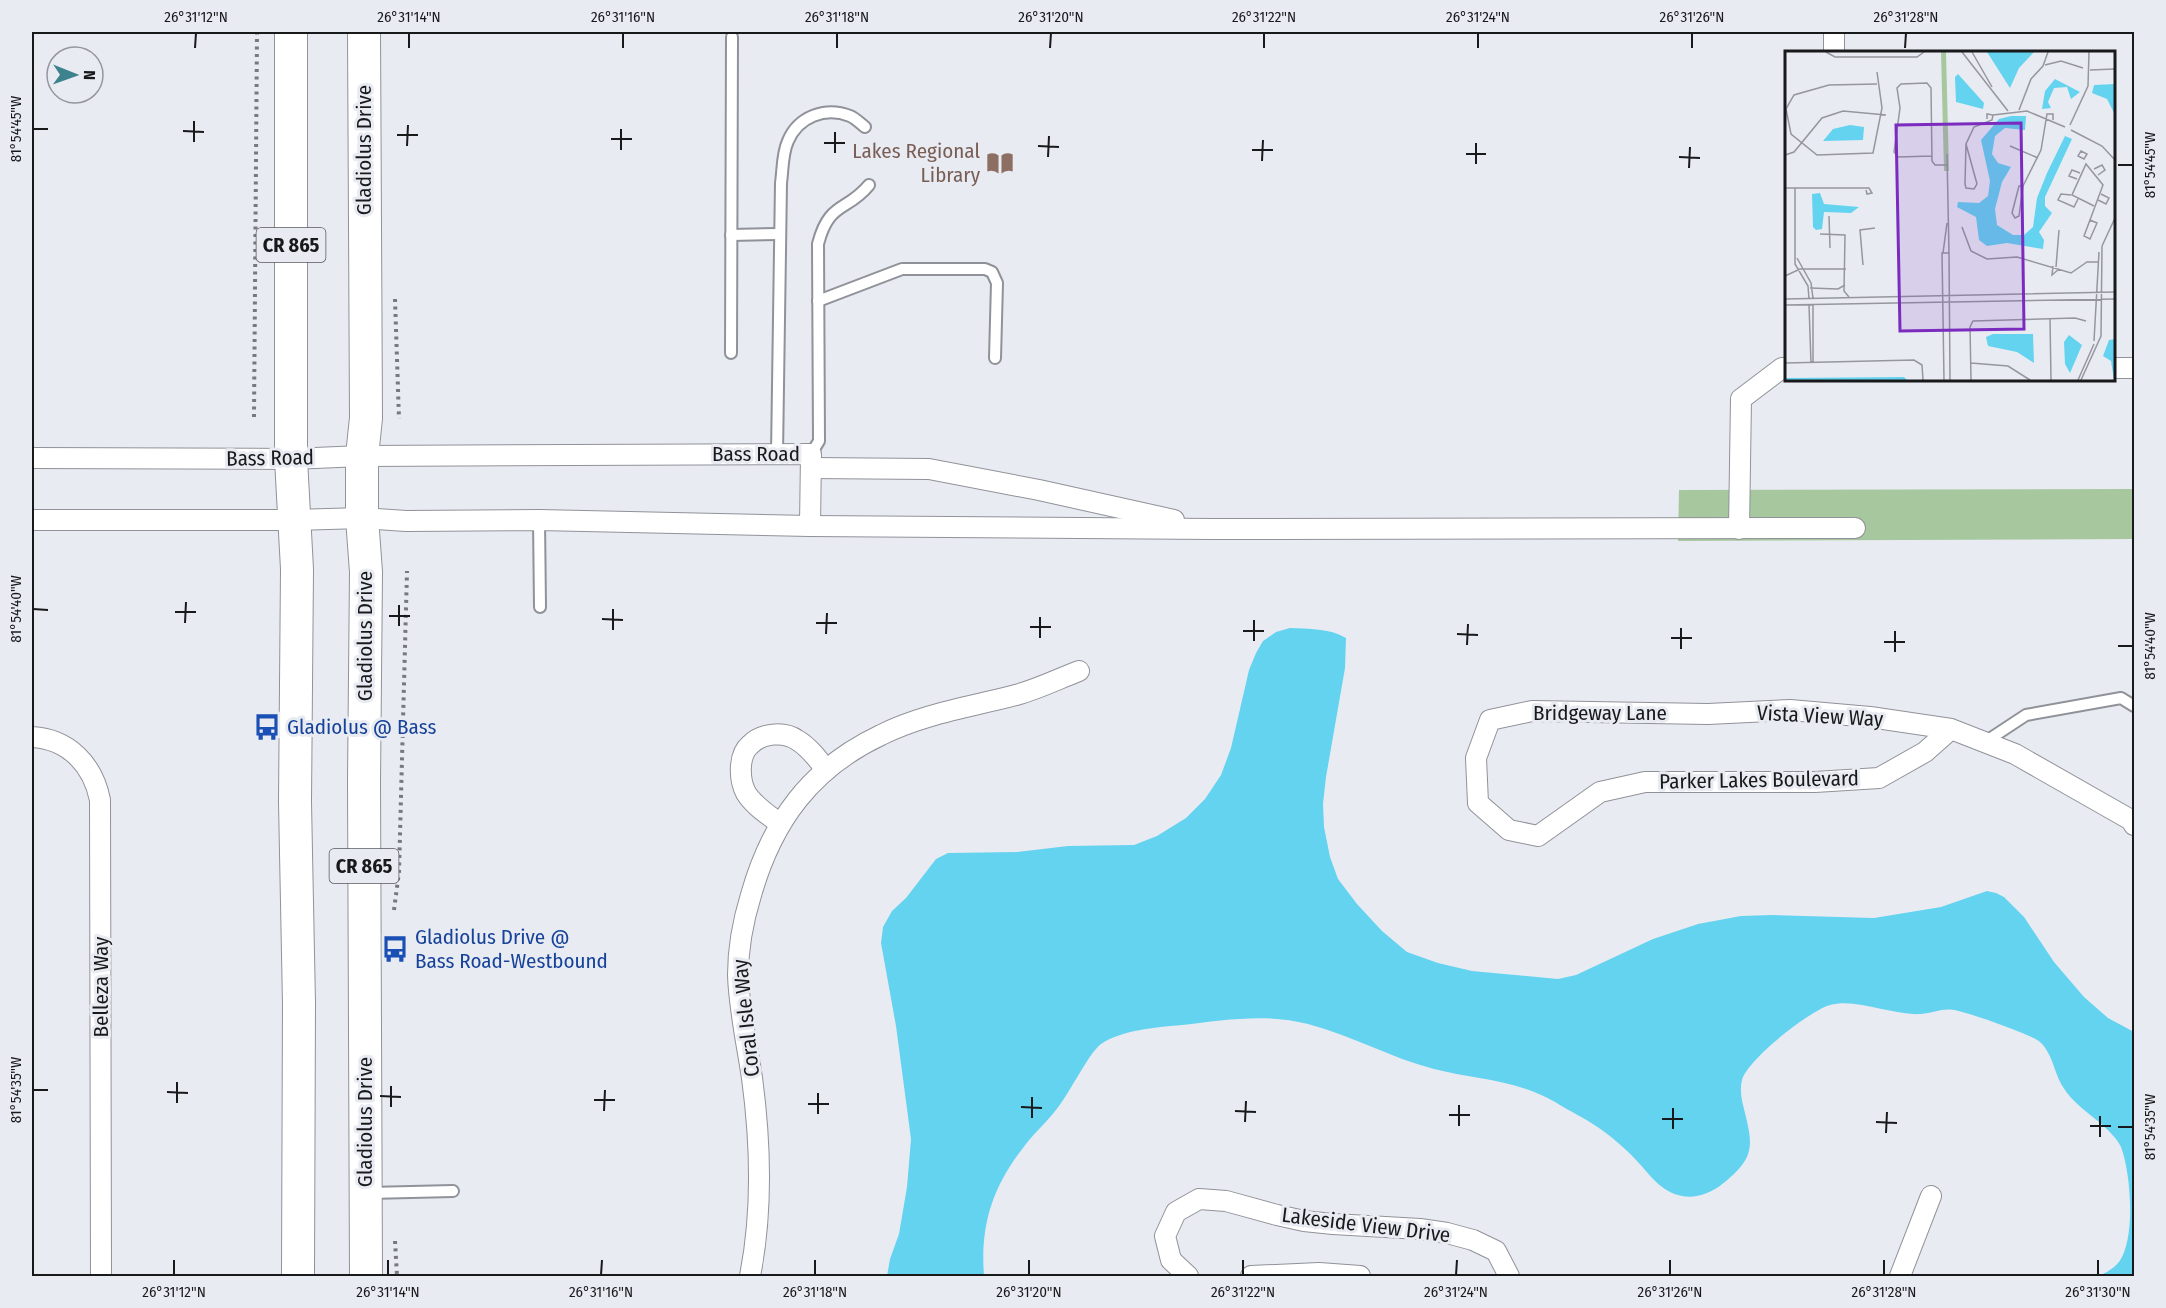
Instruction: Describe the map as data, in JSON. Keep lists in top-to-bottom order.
{
  "streets": {
    "main road": ["Gladiolus Drive", "CR 865"],
    "street": [
      "Bass Road",
      "Bridgeway Lane",
      "Vista View Way",
      "Parker Lakes Boulevard",
      "Belleza Way",
      "Coral Isle Way",
      "Lakeside View Drive"
    ]
  },
  "crossings": [
    ["Gladiolus Drive", "Bass Road"],
    ["CR 865", "Bass Road"],
    ["Bridgeway Lane", "Vista View Way"],
    ["Bridgeway Lane", "Parker Lakes Boulevard"],
    ["Vista View Way", "Parker Lakes Boulevard"]
  ],
  "places": {
    "library": ["Lakes Regional Library"],
    "bus stop": ["Gladiolus @ Bass", "Gladiolus Drive @ Bass Road-Westbound"]
  },
  "north": "right",
  "coordinates": [
    "26°31'12\"N",
    "26°31'14\"N",
    "26°31'16\"N",
    "26°31'18\"N",
    "26°31'20\"N",
    "26°31'22\"N",
    "26°31'24\"N",
    "26°31'26\"N",
    "26°31'28\"N",
    "81°54'45\"W",
    "81°54'40\"W",
    "81°54'35\"W",
    "26°31'30\"N"
  ]
}
